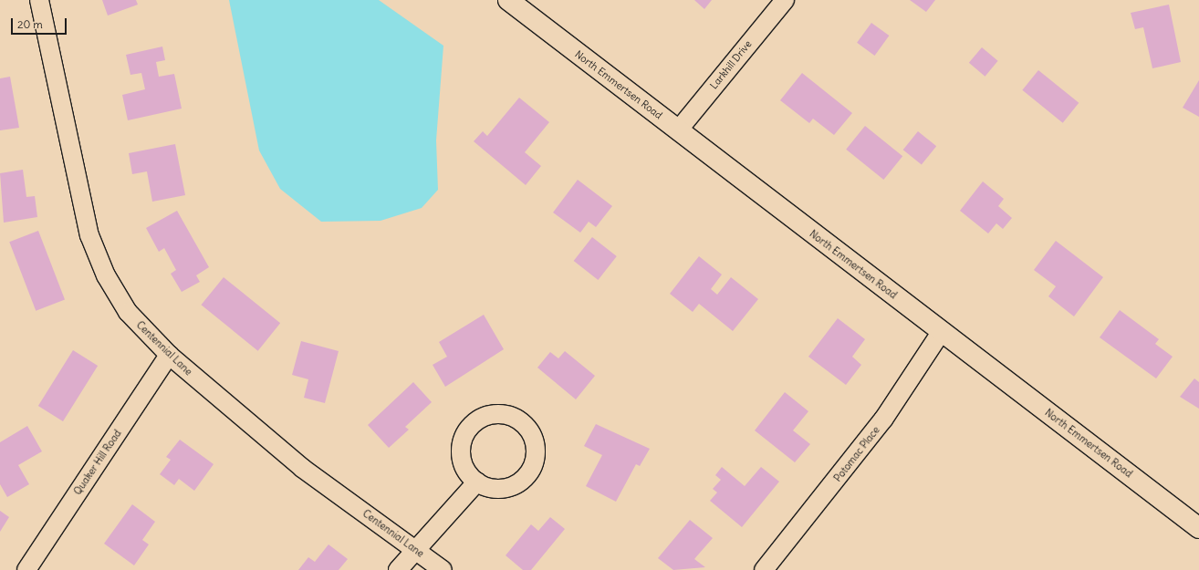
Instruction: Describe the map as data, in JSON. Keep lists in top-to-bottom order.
{
  "streets": {
    "street": [
      "Larkhill Drive",
      "North Emmertsen Road",
      "Centennial Lane",
      "Potomac Place",
      "Quaker Hill Road"
    ]
  },
  "crossings": [
    ["Larkhill Drive", "North Emmertsen Road"],
    ["North Emmertsen Road", "Potomac Place"],
    ["Centennial Lane", "Quaker Hill Road"]
  ],
  "scale_bar": "20 m"
}
